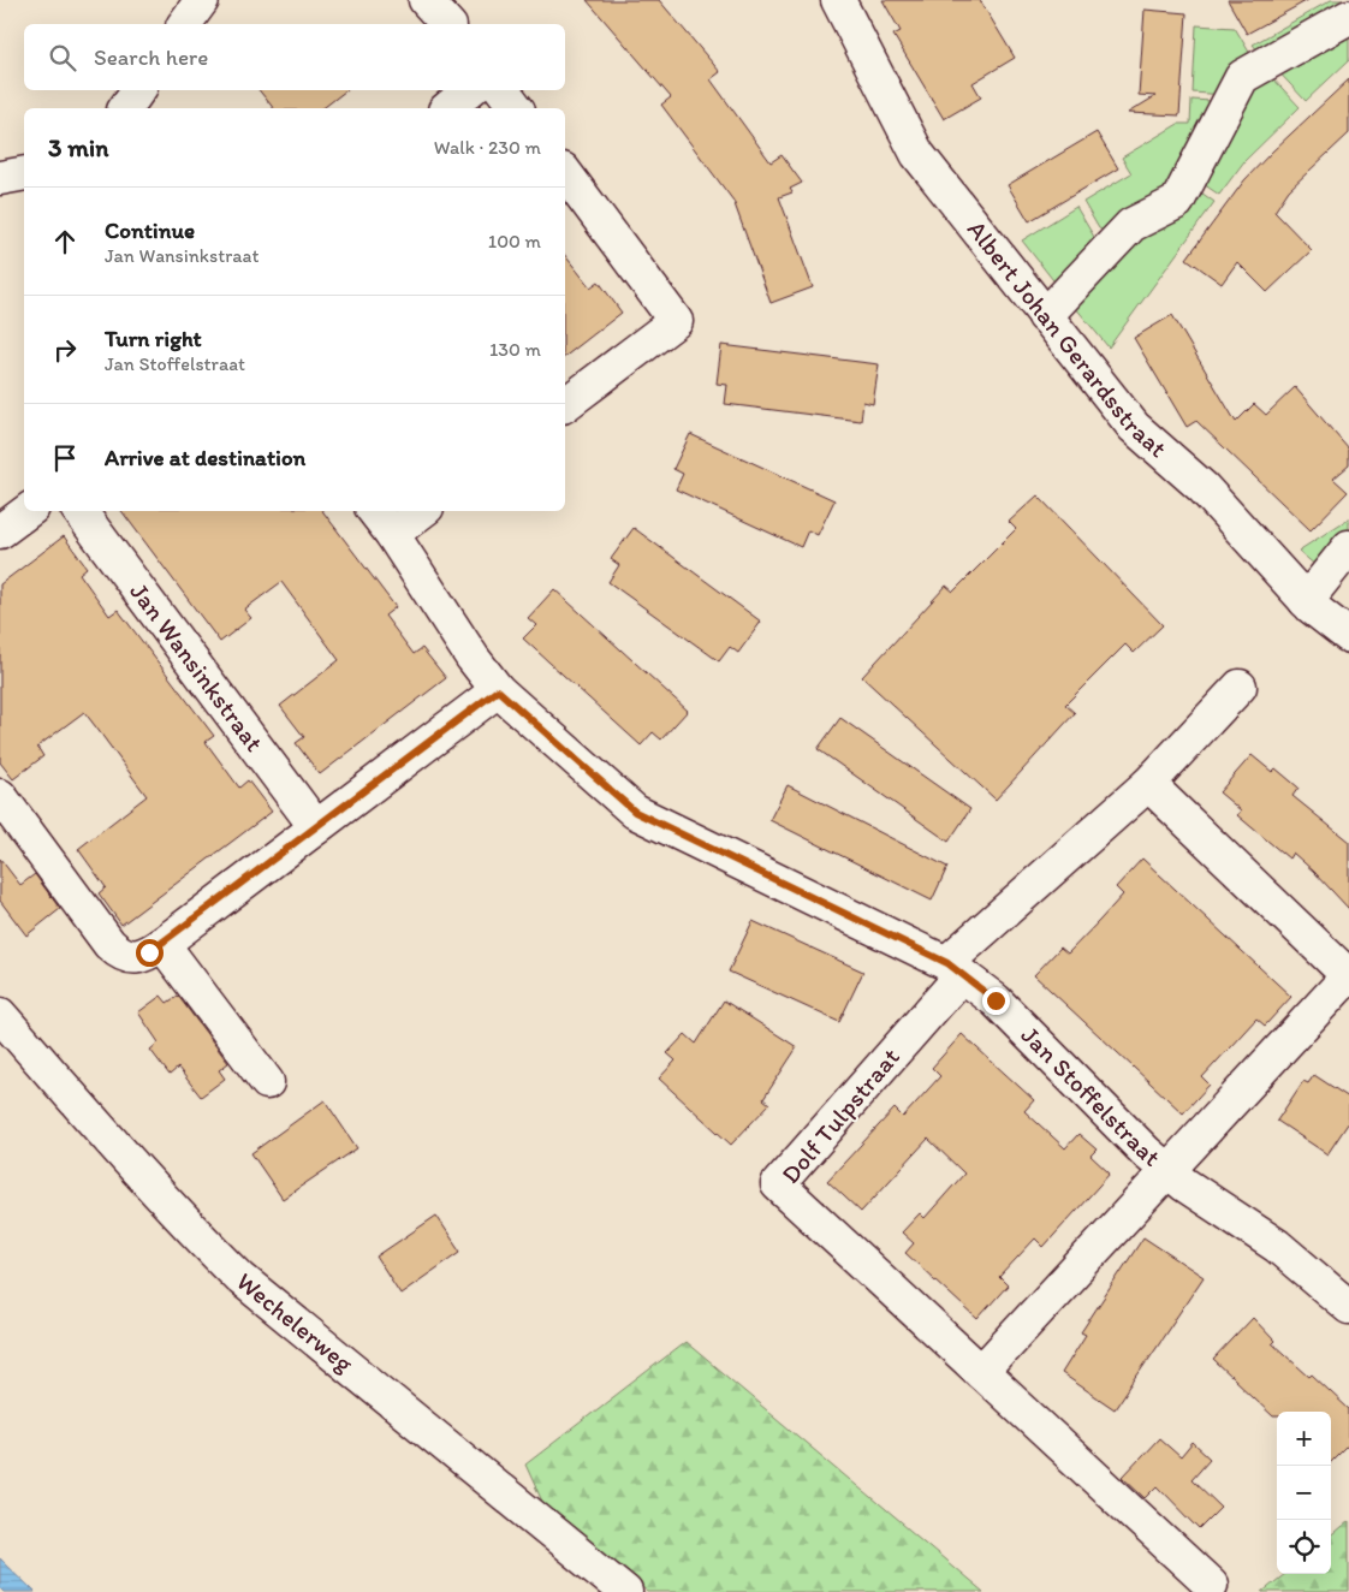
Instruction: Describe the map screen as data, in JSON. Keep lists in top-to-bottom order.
{
  "streets": {
    "street": [
      "Albert Johan Gerardsstraat",
      "Jan Wansinkstraat",
      "Jan Stoffelstraat",
      "Dolf Tulpstraat",
      "Wechelerweg"
    ]
  },
  "crossings": [
    ["Jan Stoffelstraat", "Dolf Tulpstraat"]
  ],
  "page": {
    "search": "Search here",
    "heading": ["3 min", "Walk · 230 m"],
    "list": [
      ["Continue", "Jan Wansinkstraat", "100 m"],
      ["Turn right", "Jan Stoffelstraat", "130 m"],
      "Arrive at destination"
    ],
    "map_buttons": ["+", "−"]
  }
}
